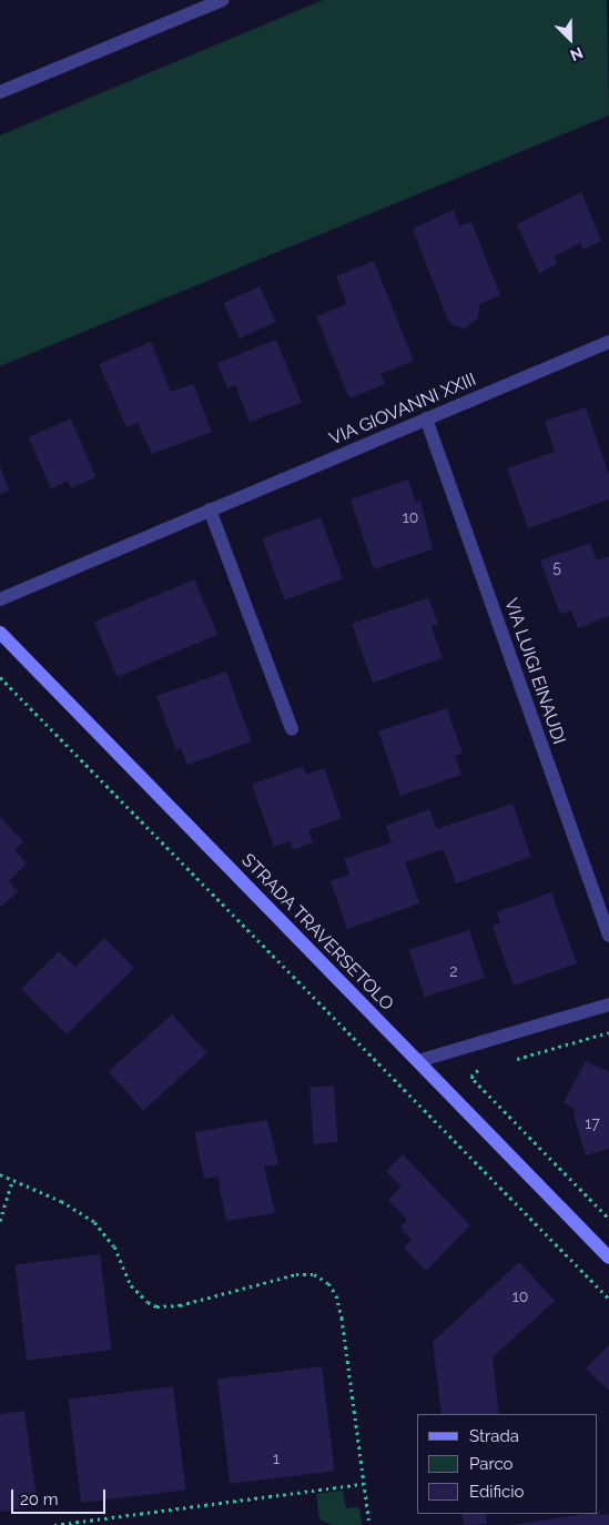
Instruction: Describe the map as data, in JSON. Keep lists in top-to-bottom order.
{
  "streets": {
    "main road": ["STRADA TRAVERSETOLO"],
    "street": ["VIA GIOVANNI XXIII", "VIA LUIGI EINAUDI"]
  },
  "crossings": [
    ["VIA GIOVANNI XXIII", "VIA LUIGI EINAUDI"]
  ],
  "house_numbers": [
    "10",
    "5",
    "2",
    "17",
    "10",
    "1"
  ],
  "legend": ["Strada", "Parco", "Edificio"],
  "scale_bar": "20 m",
  "north": "bottom right"
}
